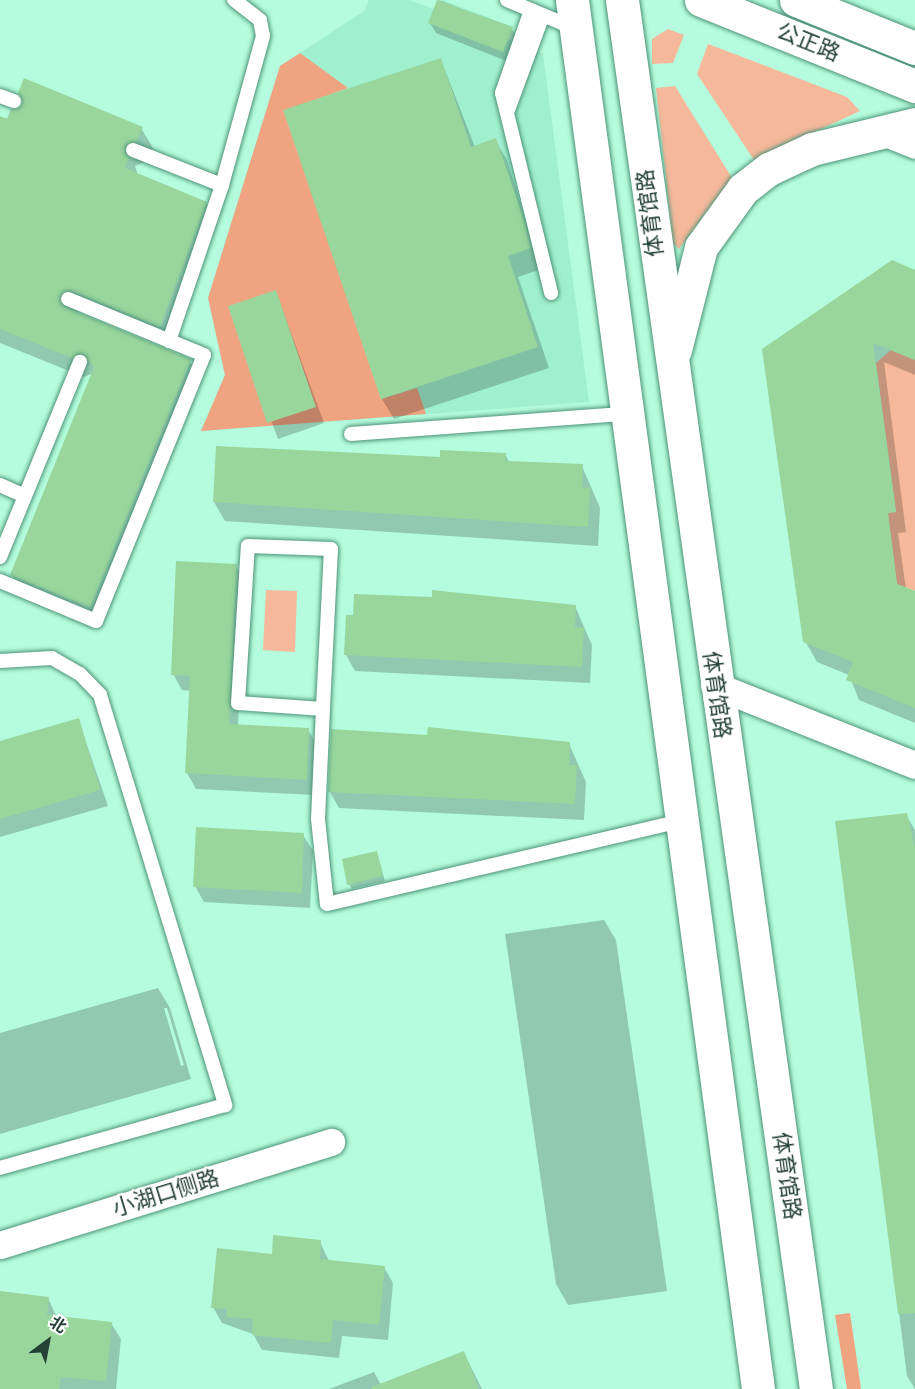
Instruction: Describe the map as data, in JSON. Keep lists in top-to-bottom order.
{
  "streets": {
    "main road": ["公正路", "体育馆路"],
    "street": ["小湖口侧路"]
  },
  "north": "top right"
}
